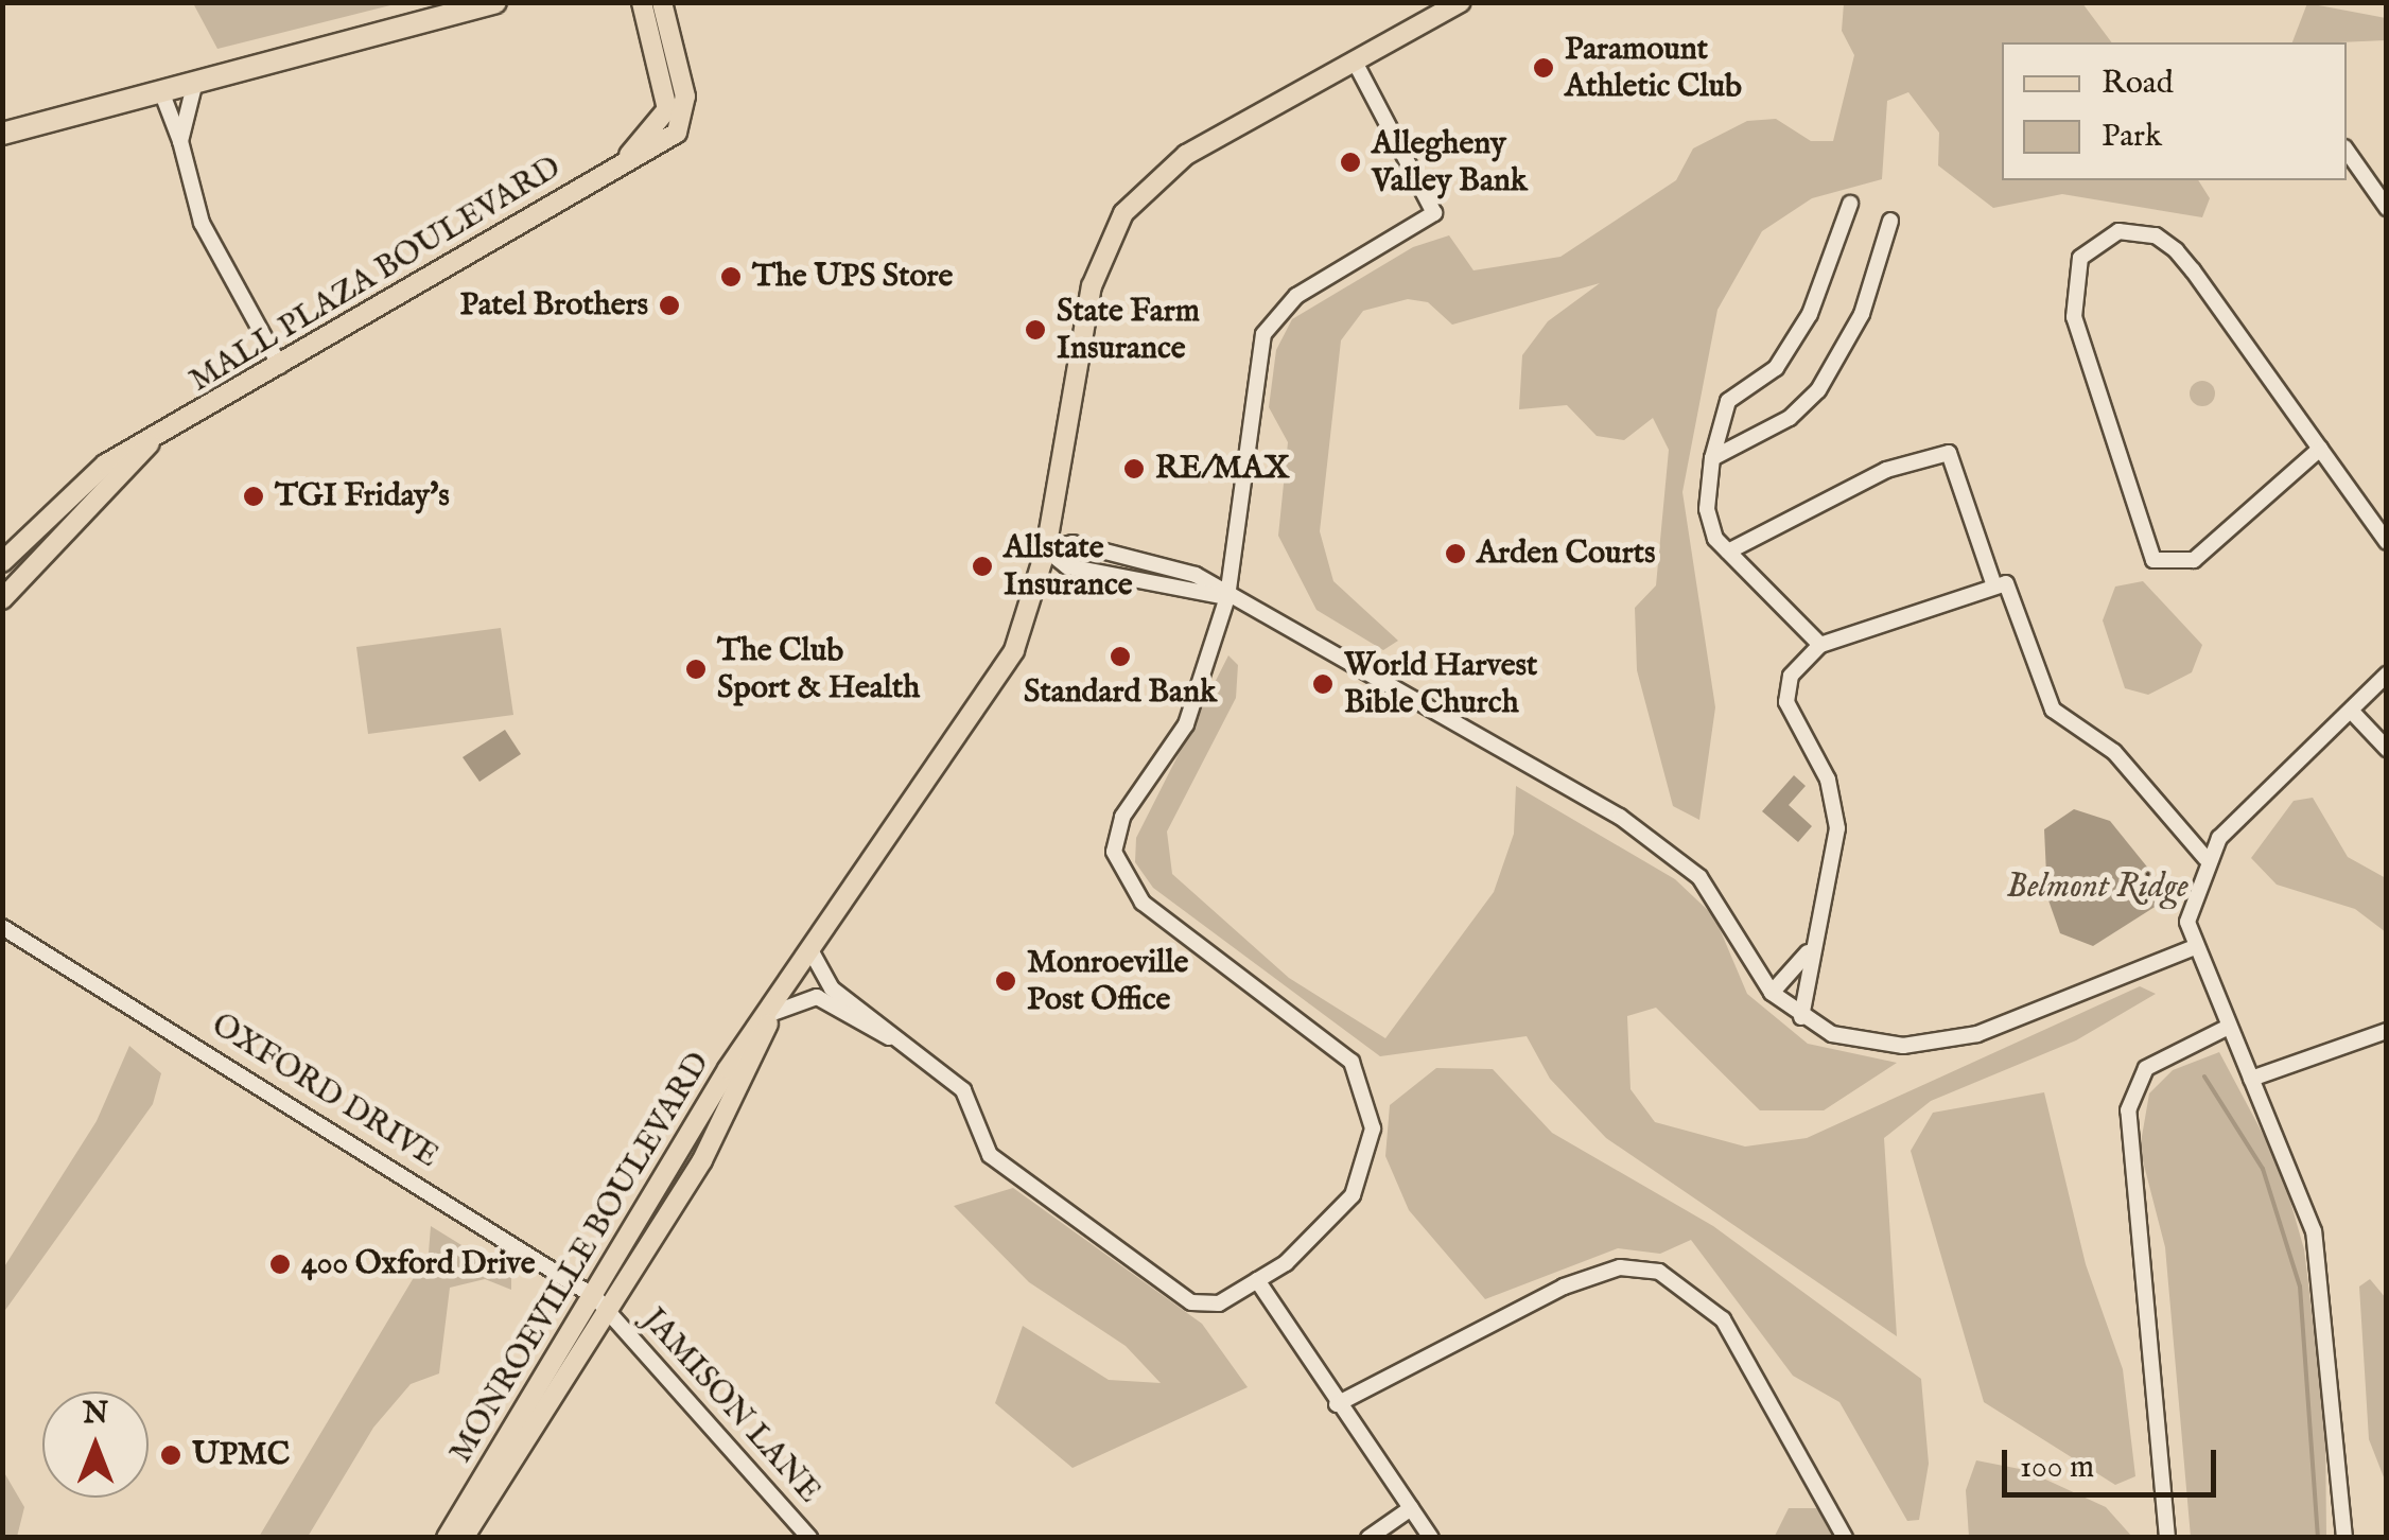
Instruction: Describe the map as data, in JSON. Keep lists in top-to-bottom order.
{
  "streets": {
    "main road": ["MALL PLAZA BOULEVARD", "MONROEVILLE BOULEVARD"],
    "street": ["OXFORD DRIVE", "JAMISON LANE"]
  },
  "crossings": [
    ["OXFORD DRIVE", "MONROEVILLE BOULEVARD"],
    ["OXFORD DRIVE", "JAMISON LANE"],
    ["MONROEVILLE BOULEVARD", "JAMISON LANE"]
  ],
  "water": ["Belmont Ridge"],
  "places": [
    "Paramount Athletic Club",
    "Allegheny Valley Bank",
    "The UPS Store",
    "Patel Brothers",
    "State Farm Insurance",
    "RE/MAX",
    "TGI Friday's",
    "Arden Courts",
    "Allstate Insurance",
    "Standard Bank",
    "The Club Sport & Health",
    "World Harvest Bible Church",
    "Monroeville Post Office",
    "400 Oxford Drive",
    "UPMC"
  ],
  "legend": ["Road", "Park"],
  "scale_bar": "100 m",
  "north": "top"
}
